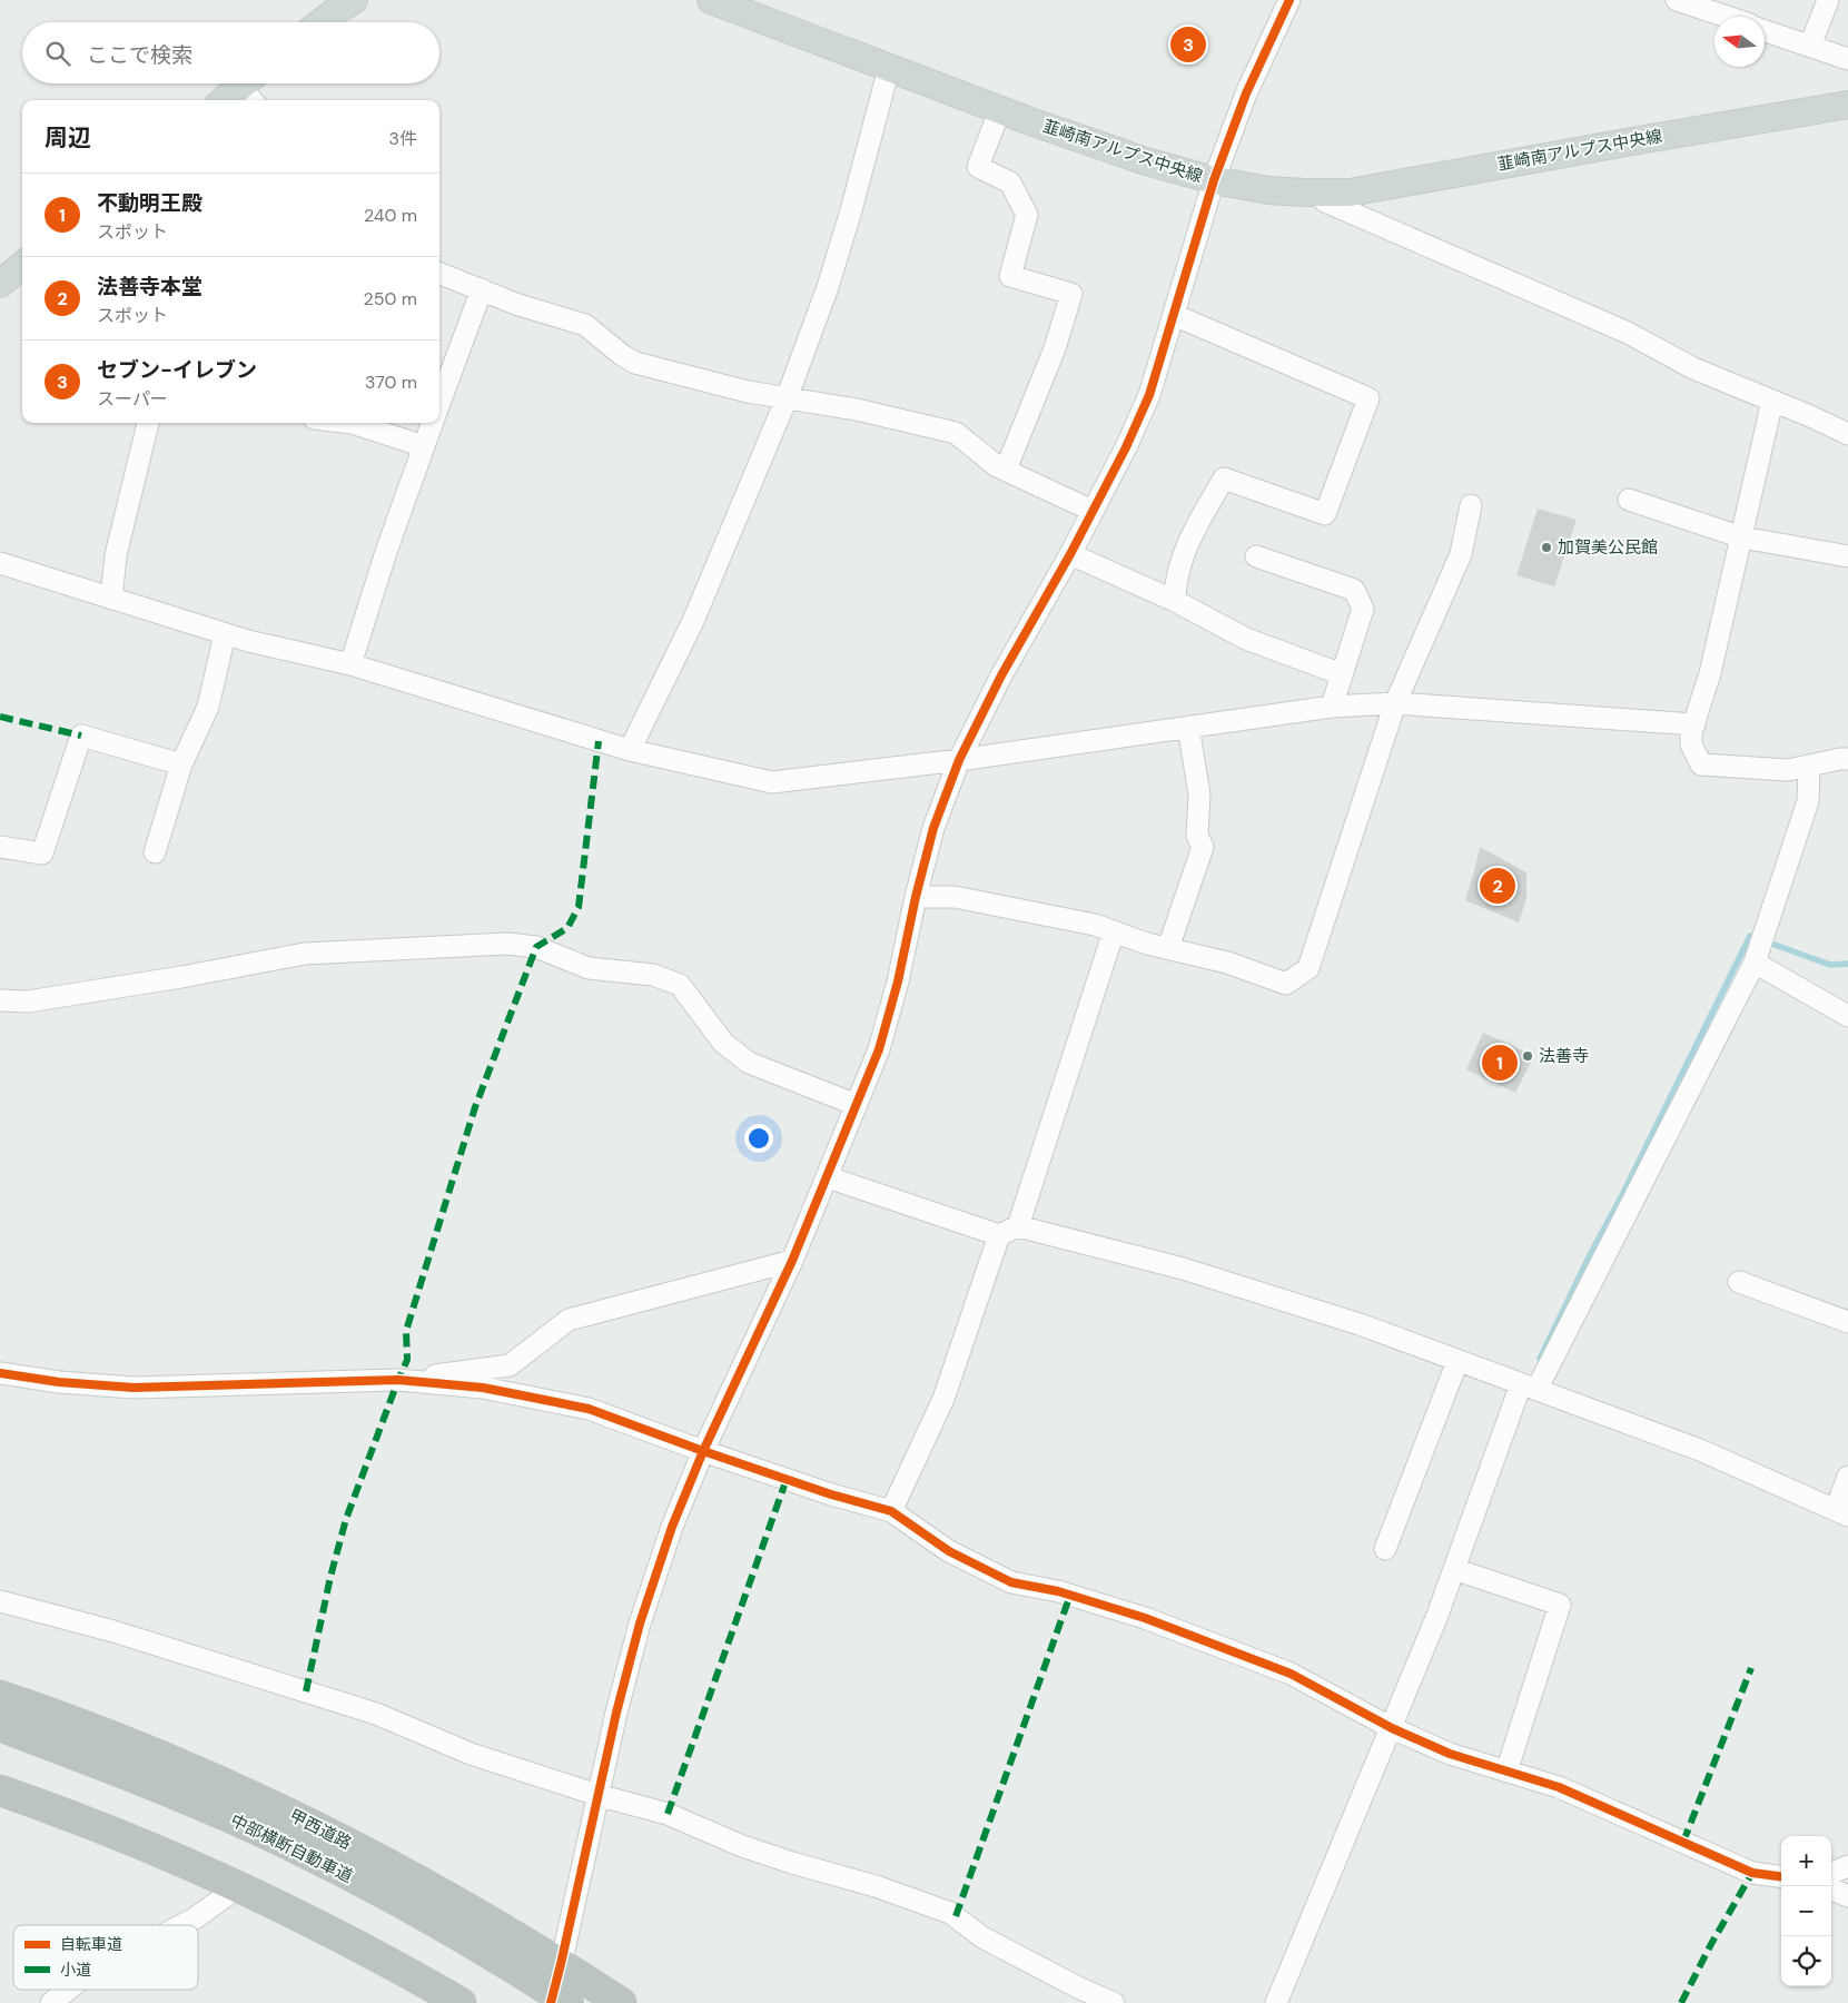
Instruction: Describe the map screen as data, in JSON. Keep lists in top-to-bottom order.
{
  "streets": {
    "highway": ["甲西道路", "中部横断自動車道"],
    "main road": ["韮崎南アルプス中央線"]
  },
  "places": ["加賀美公民館", "法善寺"],
  "legend": ["自転車道", "小道"],
  "north": "left",
  "page": {
    "search": "ここで検索",
    "pins": ["3", "2", "1"],
    "heading": ["周辺", "3件"],
    "list": [
      {
        "mark": "1",
        "name": "不動明王殿",
        "note": "スポット",
        "value": "240 m"
      },
      {
        "mark": "2",
        "name": "法善寺本堂",
        "note": "スポット",
        "value": "250 m"
      },
      {
        "mark": "3",
        "name": "セブン-イレブン",
        "note": "スーパー",
        "value": "370 m"
      }
    ],
    "map_buttons": ["+", "−"]
  }
}
